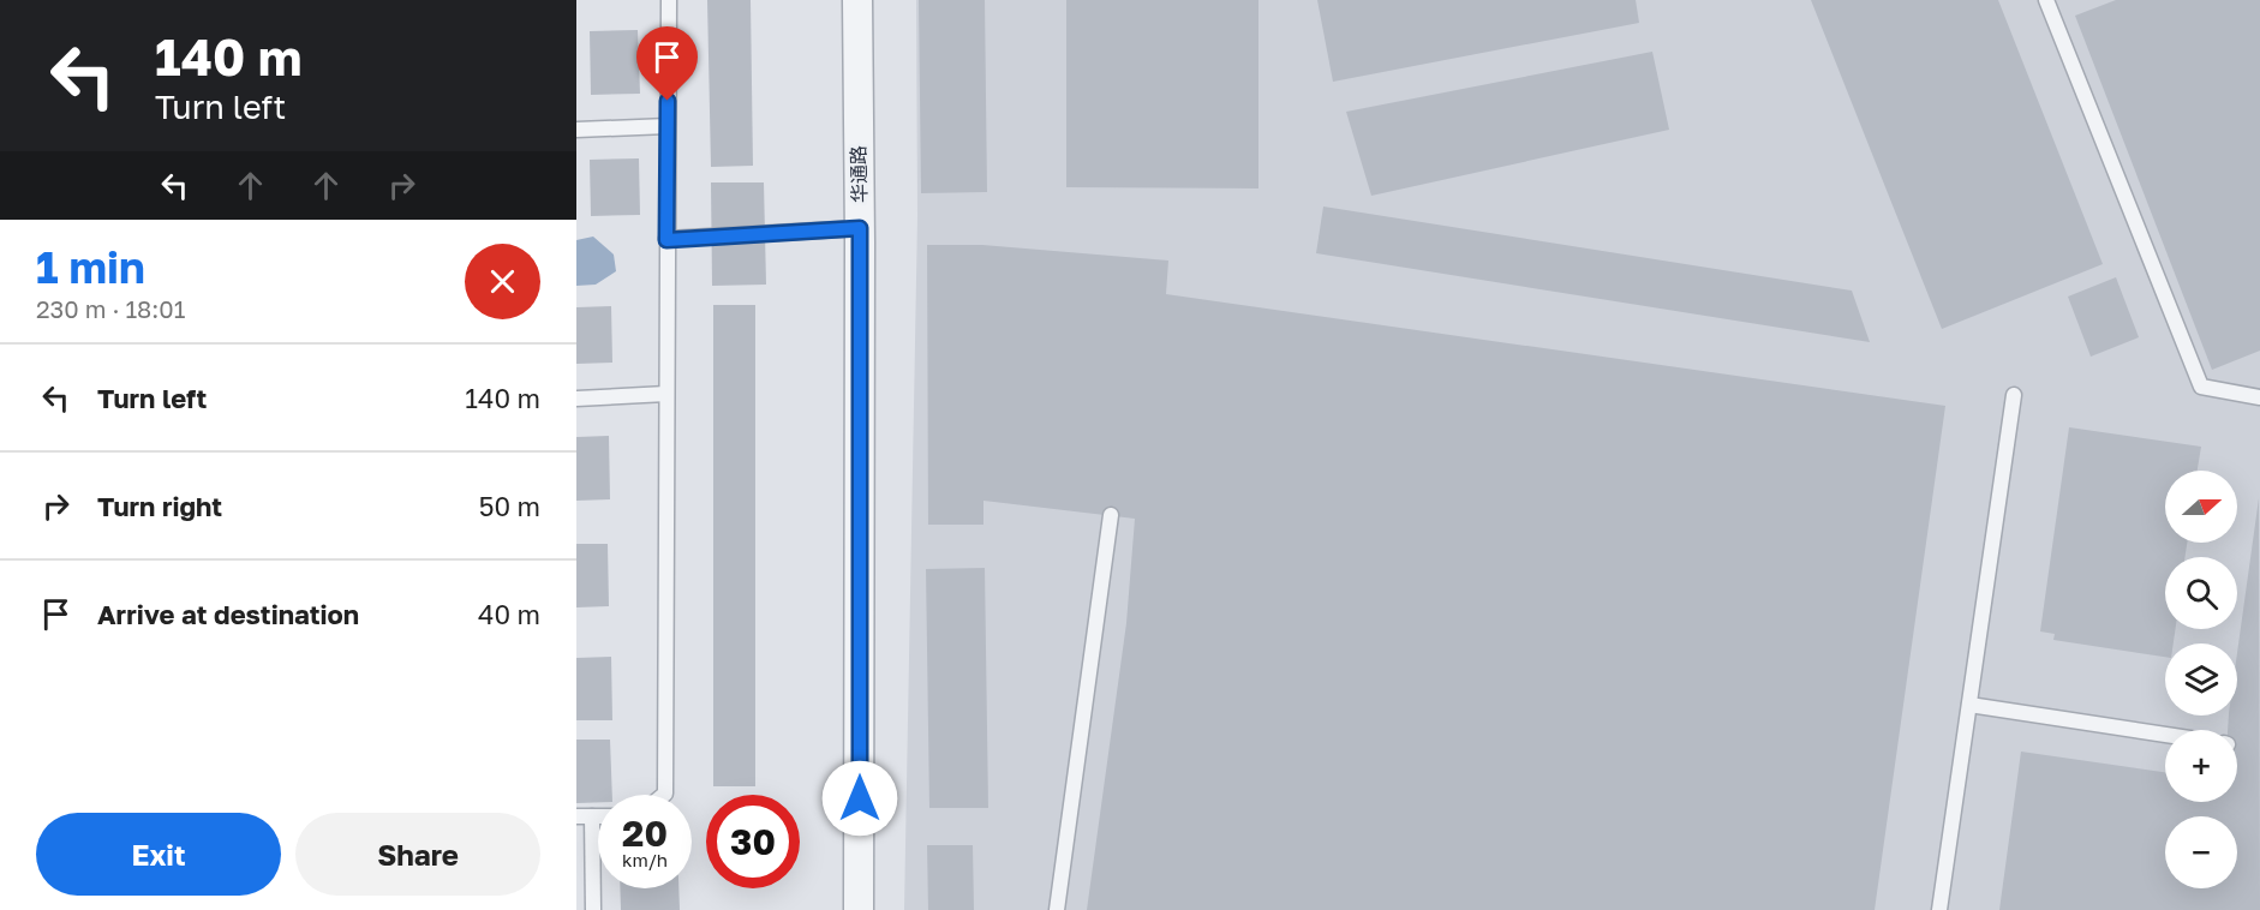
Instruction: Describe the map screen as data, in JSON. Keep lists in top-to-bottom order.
{
  "streets": {
    "street": ["华通路"]
  },
  "north": "right",
  "page": {
    "turn": ["140 m", "Turn left"],
    "heading": ["1 min", "230 m · 18:01"],
    "list": [
      {
        "name": "Turn left",
        "value": "140 m"
      },
      {
        "name": "Turn right",
        "value": "50 m"
      },
      {
        "name": "Arrive at destination",
        "value": "40 m"
      }
    ],
    "map_buttons": ["+", "−"],
    "speed": "20 km/h",
    "limit": "30",
    "buttons": ["Exit", "Share"]
  }
}
